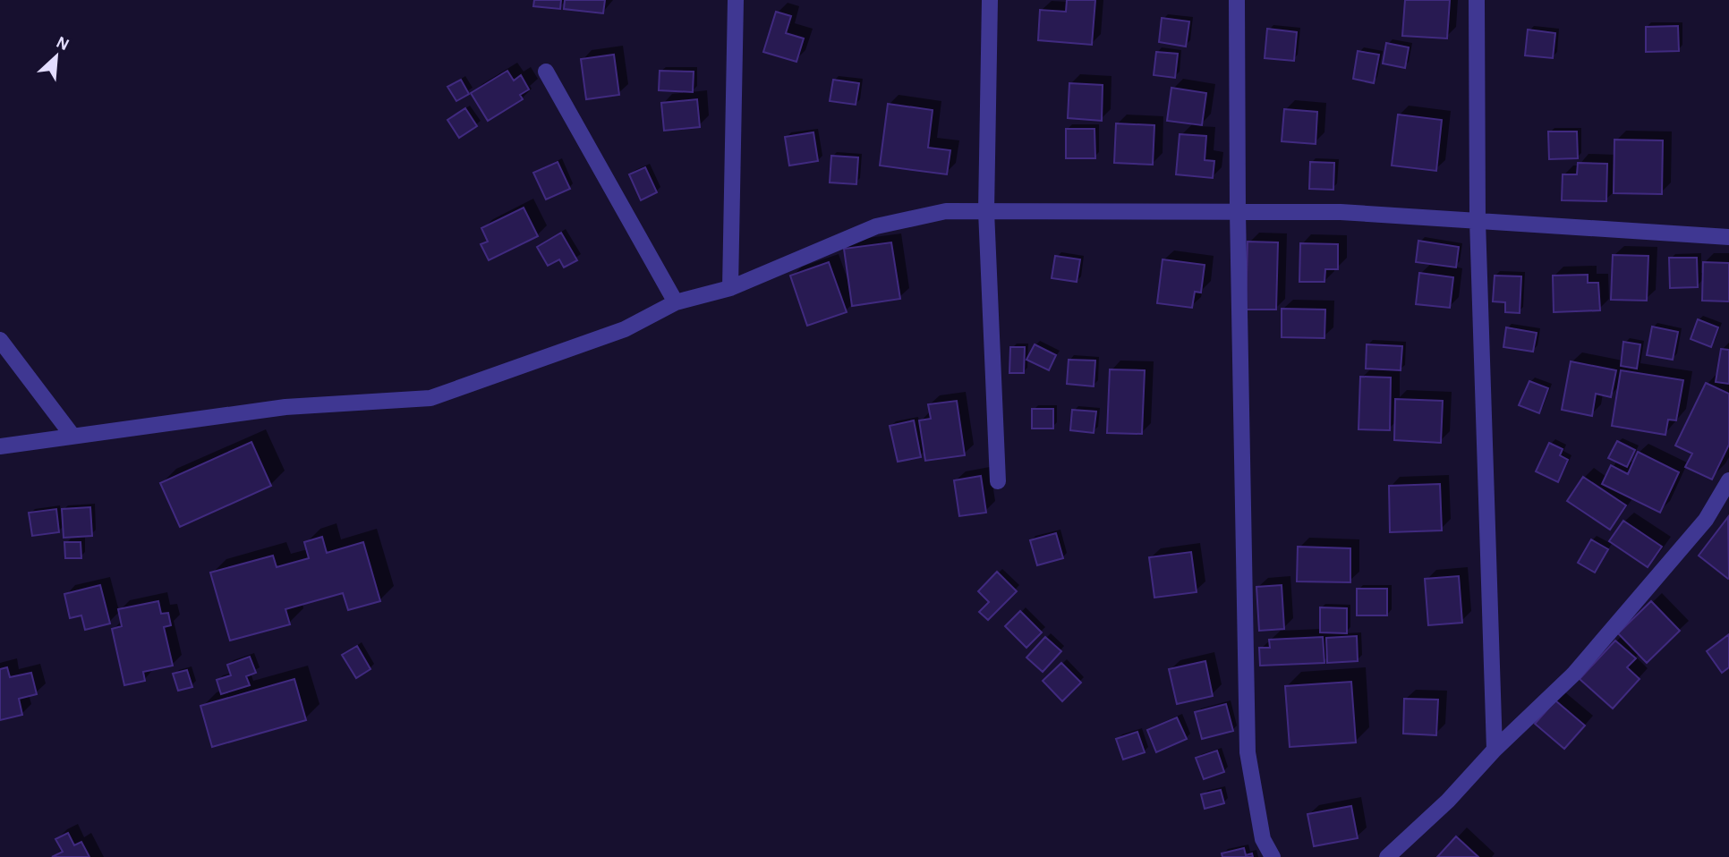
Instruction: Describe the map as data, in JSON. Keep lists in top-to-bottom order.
{
  "north": "top right"
}
